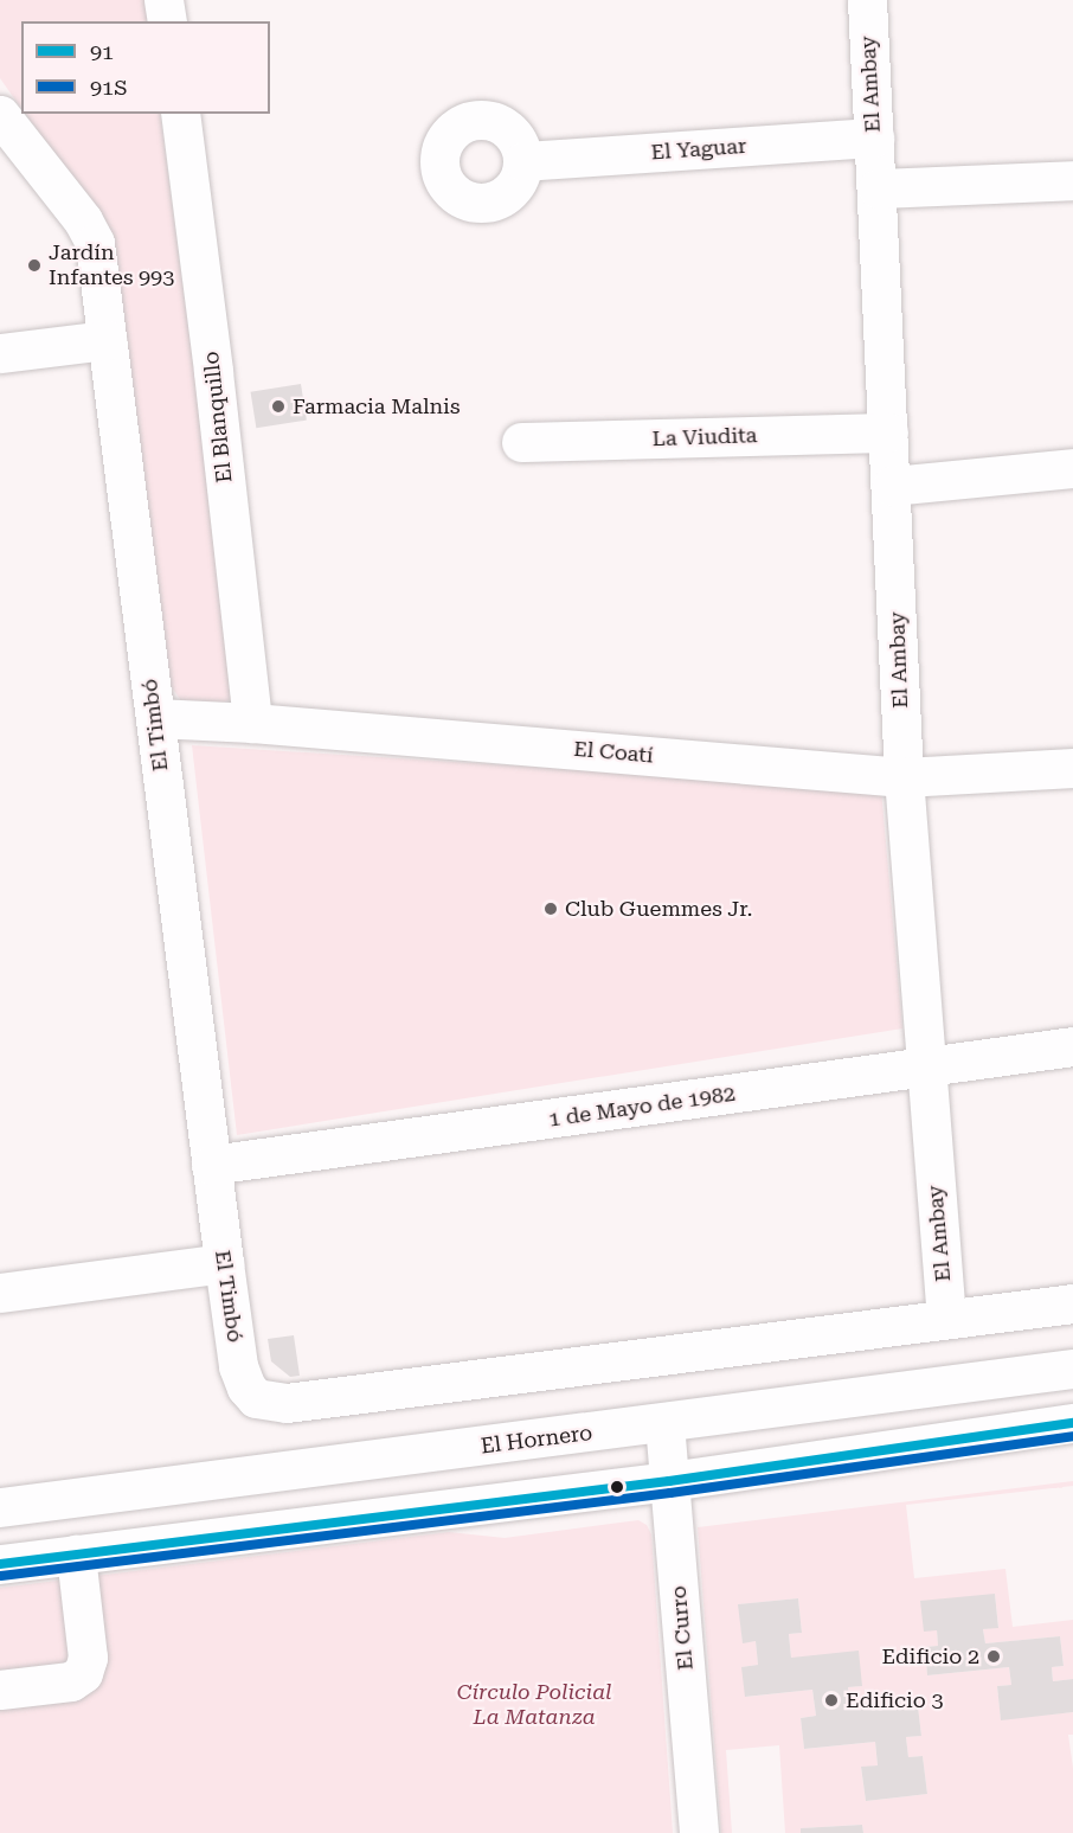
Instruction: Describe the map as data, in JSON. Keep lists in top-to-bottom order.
{
  "streets": {
    "street": [
      "El Ambay",
      "El Yaguar",
      "El Blanquillo",
      "La Viudita",
      "El Timbó",
      "El Coatí",
      "1 de Mayo de 1982",
      "El Hornero",
      "El Curro"
    ]
  },
  "crossings": [
    ["El Ambay", "El Yaguar"],
    ["El Ambay", "La Viudita"],
    ["El Ambay", "El Timbó"],
    ["El Ambay", "El Coatí"],
    ["El Ambay", "1 de Mayo de 1982"],
    ["El Blanquillo", "El Coatí"],
    ["El Timbó", "El Coatí"],
    ["El Timbó", "1 de Mayo de 1982"],
    ["El Hornero", "El Curro"]
  ],
  "parks": ["Círculo Policial La Matanza"],
  "places": [
    "Jardín Infantes 993",
    "Farmacia Malnis",
    "Club Guemmes Jr.",
    "Edificio 2",
    "Edificio 3"
  ],
  "lines": ["transit line 91", "transit line 91S"],
  "legend": ["91", "91S"]
}
